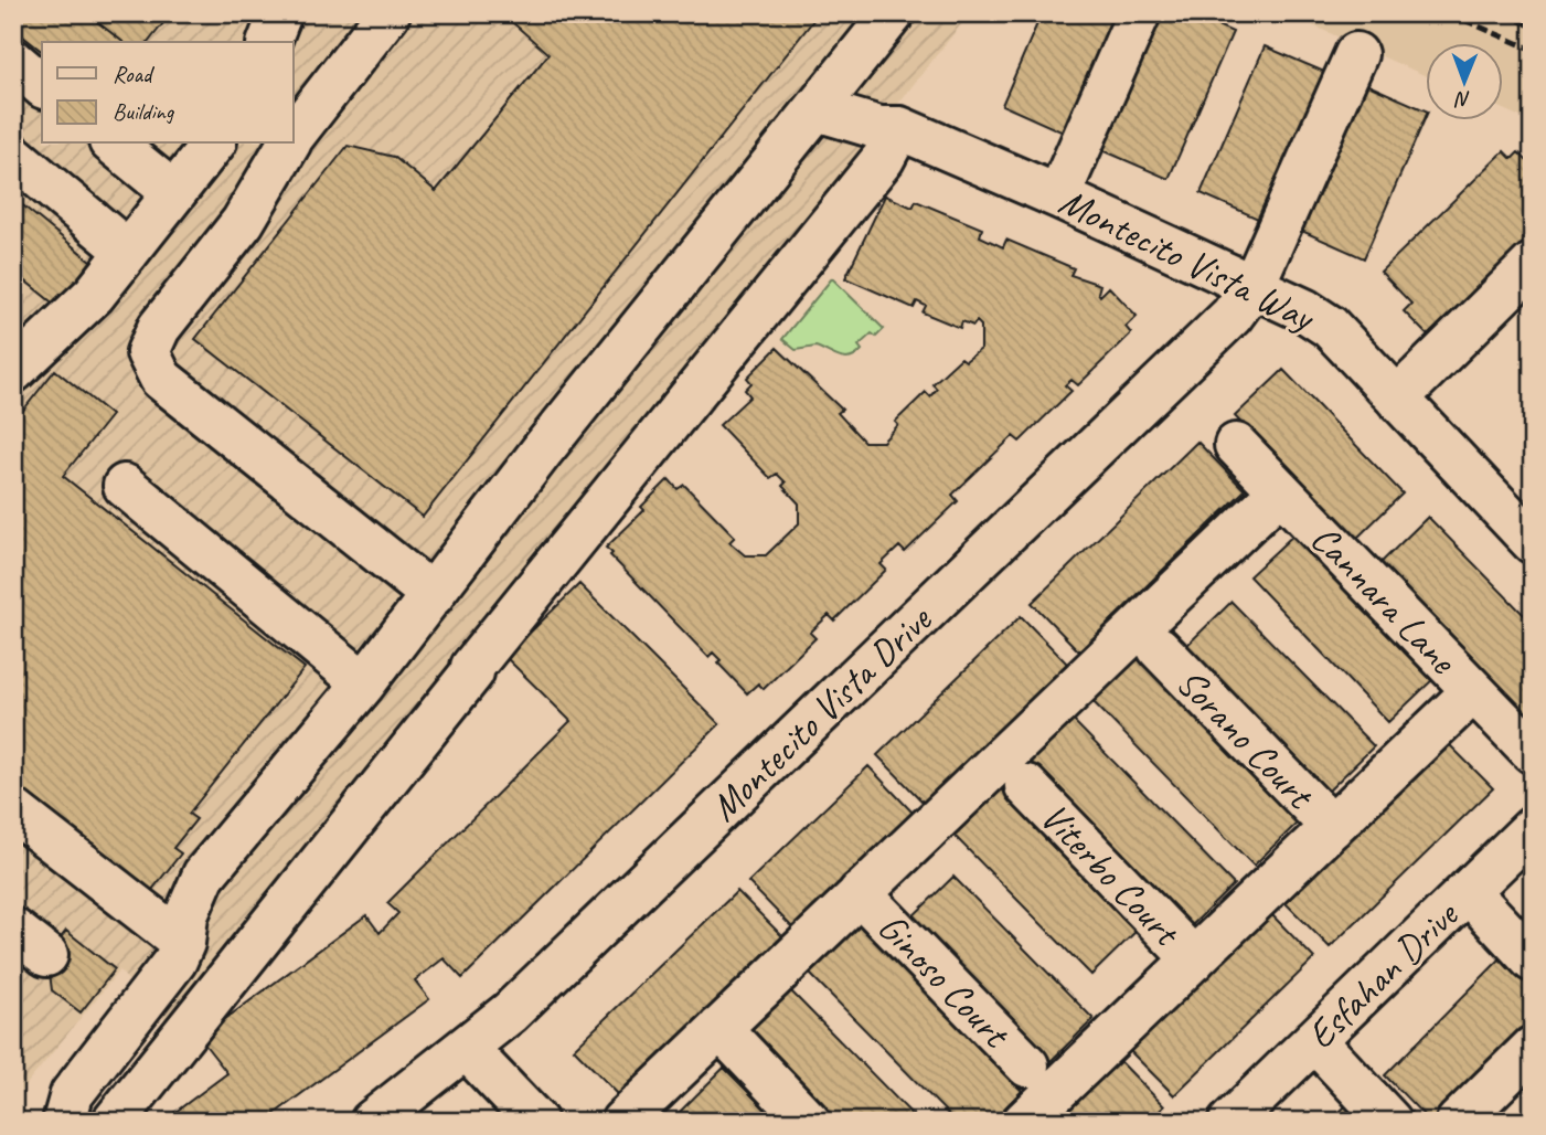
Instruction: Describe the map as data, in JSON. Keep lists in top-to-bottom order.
{
  "streets": {
    "street": [
      "Montecito Vista Way",
      "Cannara Lane",
      "Montecito Vista Drive",
      "Sorano Court",
      "Viterbo Court",
      "Esfahan Drive",
      "Ginoso Court"
    ]
  },
  "crossings": [
    ["Montecito Vista Way", "Montecito Vista Drive"]
  ],
  "legend": ["Road", "Building"],
  "north": "bottom"
}
